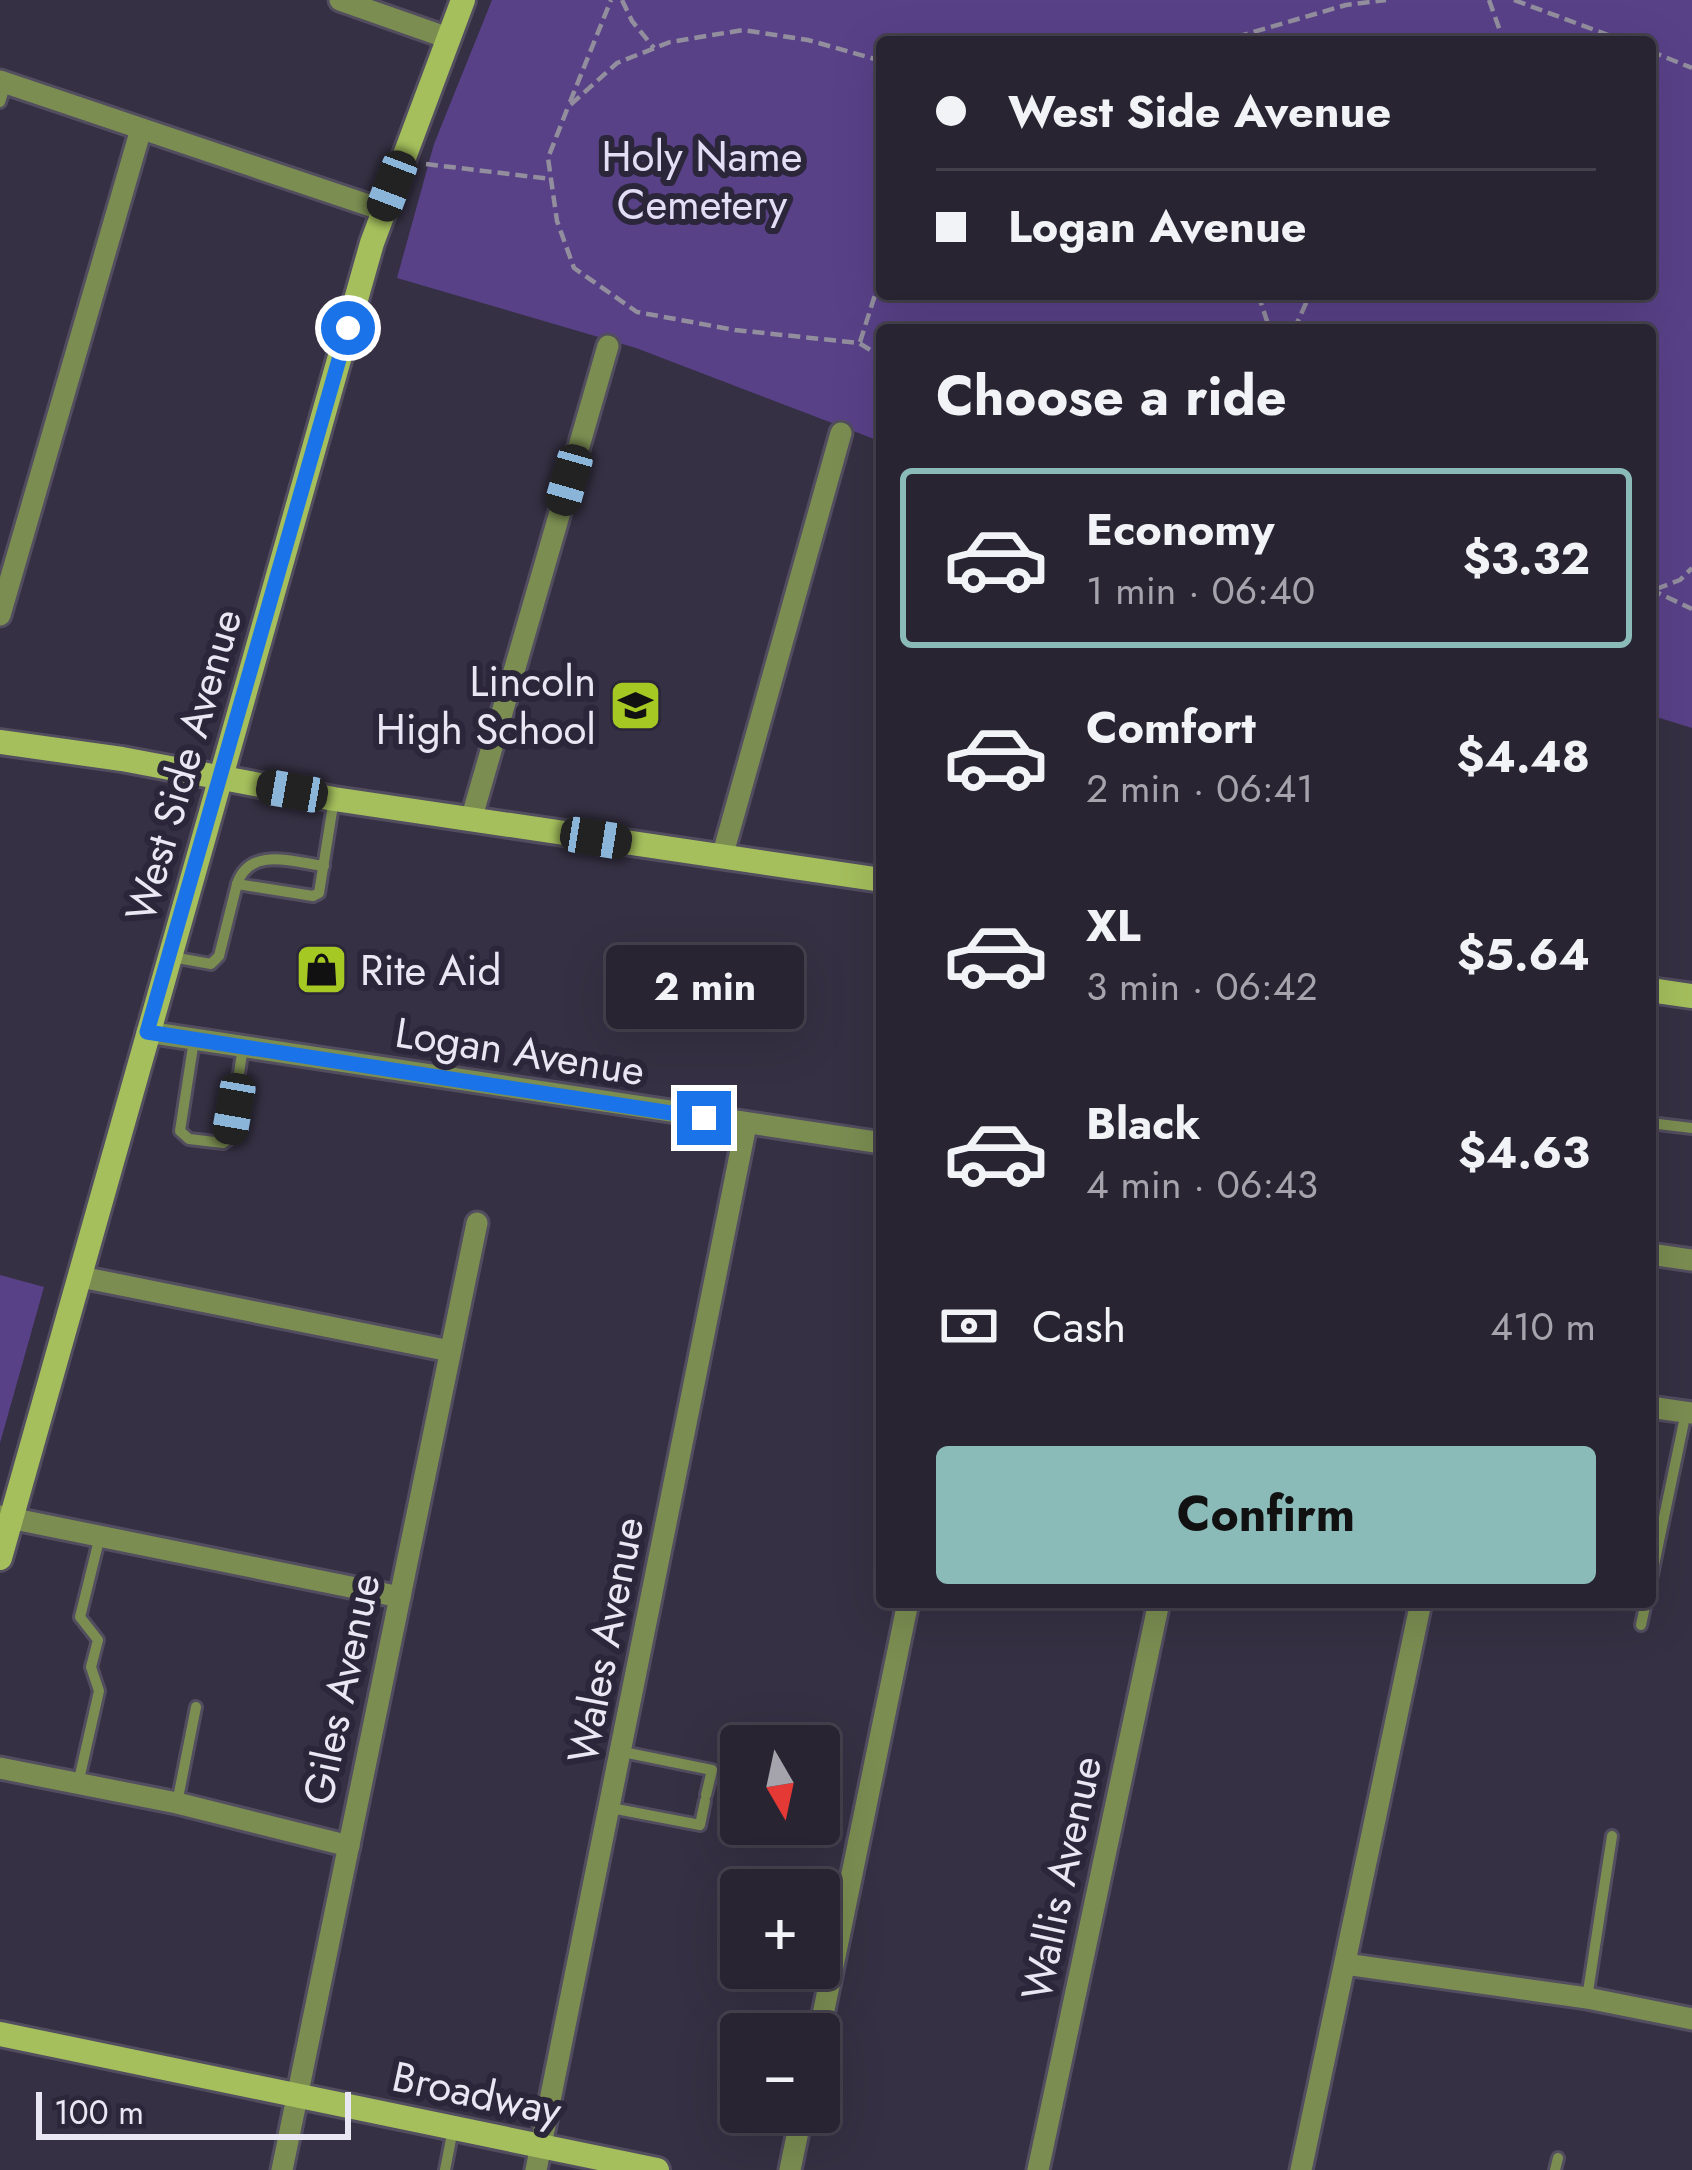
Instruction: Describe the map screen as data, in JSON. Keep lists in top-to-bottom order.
{
  "streets": {
    "street": [
      "West Side Avenue",
      "Logan Avenue",
      "Wales Avenue",
      "Giles Avenue",
      "Wallis Avenue",
      "Broadway"
    ]
  },
  "crossings": [
    ["West Side Avenue", "Logan Avenue"],
    ["Logan Avenue", "Wales Avenue"],
    ["Wales Avenue", "Broadway"],
    ["Giles Avenue", "Broadway"]
  ],
  "parks": ["Holy Name Cemetery"],
  "places": {
    "school or university": ["Lincoln High School"],
    "shop": ["Rite Aid"]
  },
  "scale_bar": "100 m",
  "north": "bottom",
  "page": {
    "banner": ["West Side Avenue", "Logan Avenue"],
    "heading": "Choose a ride",
    "list": [
      {
        "name": "Economy",
        "note": "1 min · 06:40",
        "value": "$3.32"
      },
      {
        "name": "Comfort",
        "note": "2 min · 06:41",
        "value": "$4.48"
      },
      {
        "name": "XL",
        "note": "3 min · 06:42",
        "value": "$5.64"
      },
      {
        "name": "Black",
        "note": "4 min · 06:43",
        "value": "$4.63"
      }
    ],
    "bubble": "2 min",
    "pay": ["Cash", "410 m"],
    "buttons": "Confirm",
    "map_buttons": ["+", "−"],
    "scale": "100 m"
  }
}
